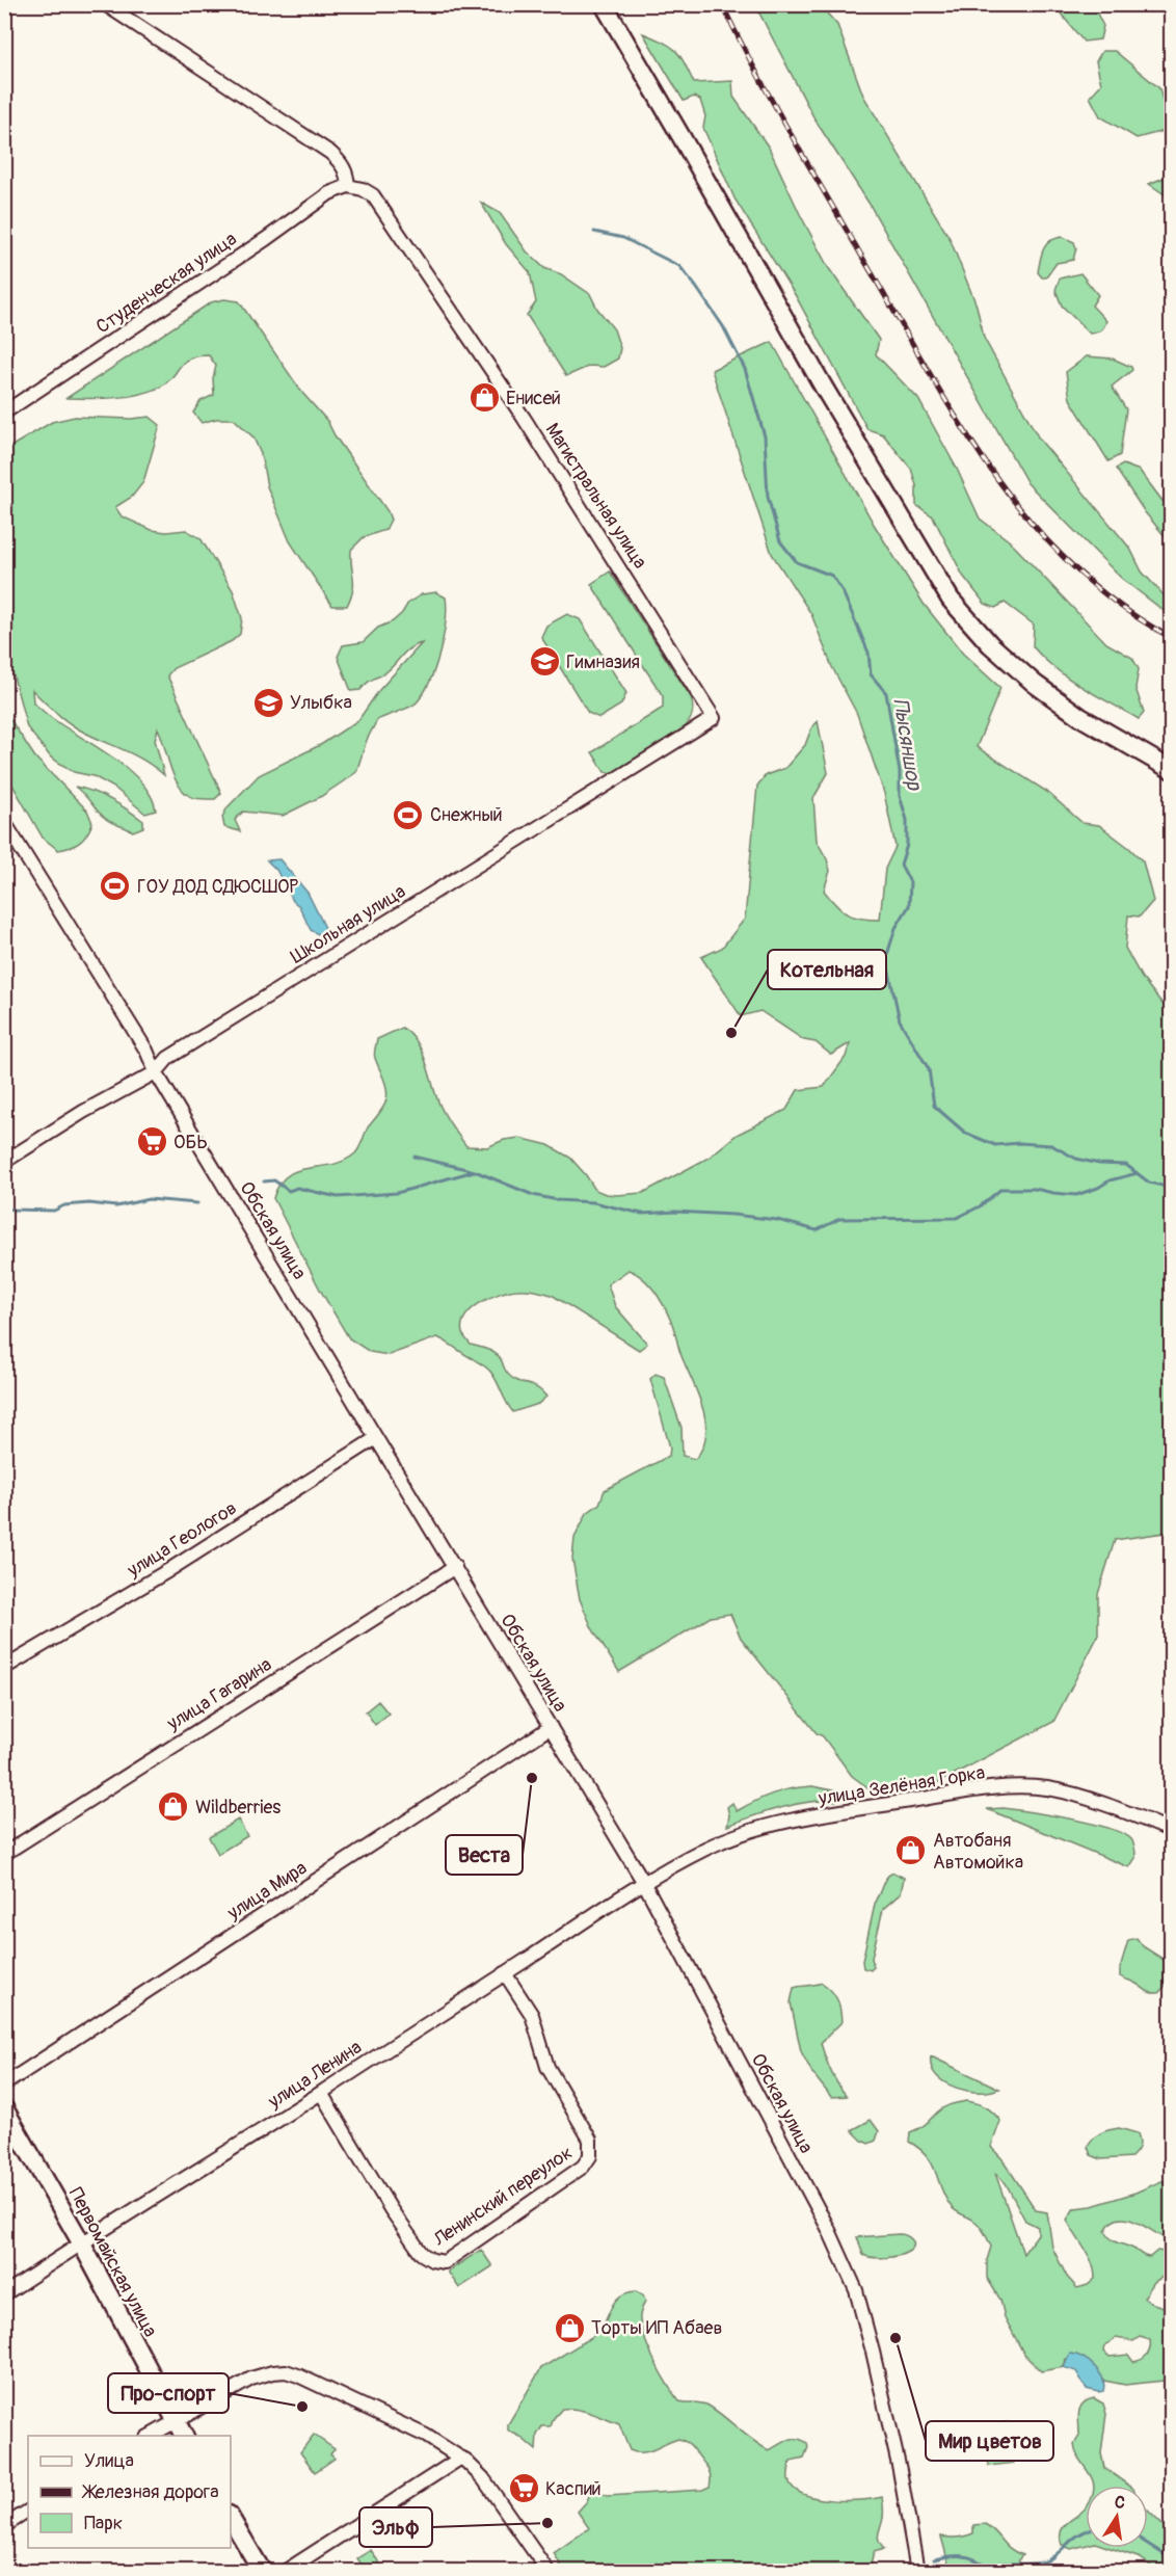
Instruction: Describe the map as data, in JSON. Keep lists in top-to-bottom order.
{
  "streets": {
    "main road": ["Первомайская улица"],
    "street": [
      "Студенческая улица",
      "Магистральная улица",
      "Школьная улица",
      "Обская улица",
      "улица Геологов",
      "улица Гагарина",
      "улица Зелёная Горка",
      "улица Мира",
      "улица Ленина",
      "Ленинский переулок"
    ]
  },
  "crossings": [
    ["Студенческая улица", "Магистральная улица"],
    ["Магистральная улица", "Школьная улица"],
    ["Школьная улица", "Обская улица"],
    ["Обская улица", "улица Геологов"],
    ["Обская улица", "улица Гагарина"],
    ["Обская улица", "улица Зелёная Горка"],
    ["Обская улица", "улица Мира"],
    ["Обская улица", "улица Ленина"],
    ["улица Зелёная Горка", "улица Ленина"],
    ["улица Ленина", "Ленинский переулок"],
    ["улица Ленина", "Первомайская улица"]
  ],
  "water": ["Пысяншор"],
  "places": {
    "shop": [
      "Енисей",
      "Wildberries",
      "Автобаня Автомойка",
      "Торты ИП Абаев"
    ],
    "school or university": ["Гимназия", "Улыбка"],
    "sports": ["Снежный", "ГОУ ДОД СДЮСШОР"],
    "other": [
      "Котельная",
      "Веста",
      "Мир цветов",
      "Про-спорт",
      "Эльф"
    ],
    "supermarket": ["ОБЬ", "Каспий"]
  },
  "legend": ["Улица", "Железная дорога", "Парк"],
  "north": "top"
}
